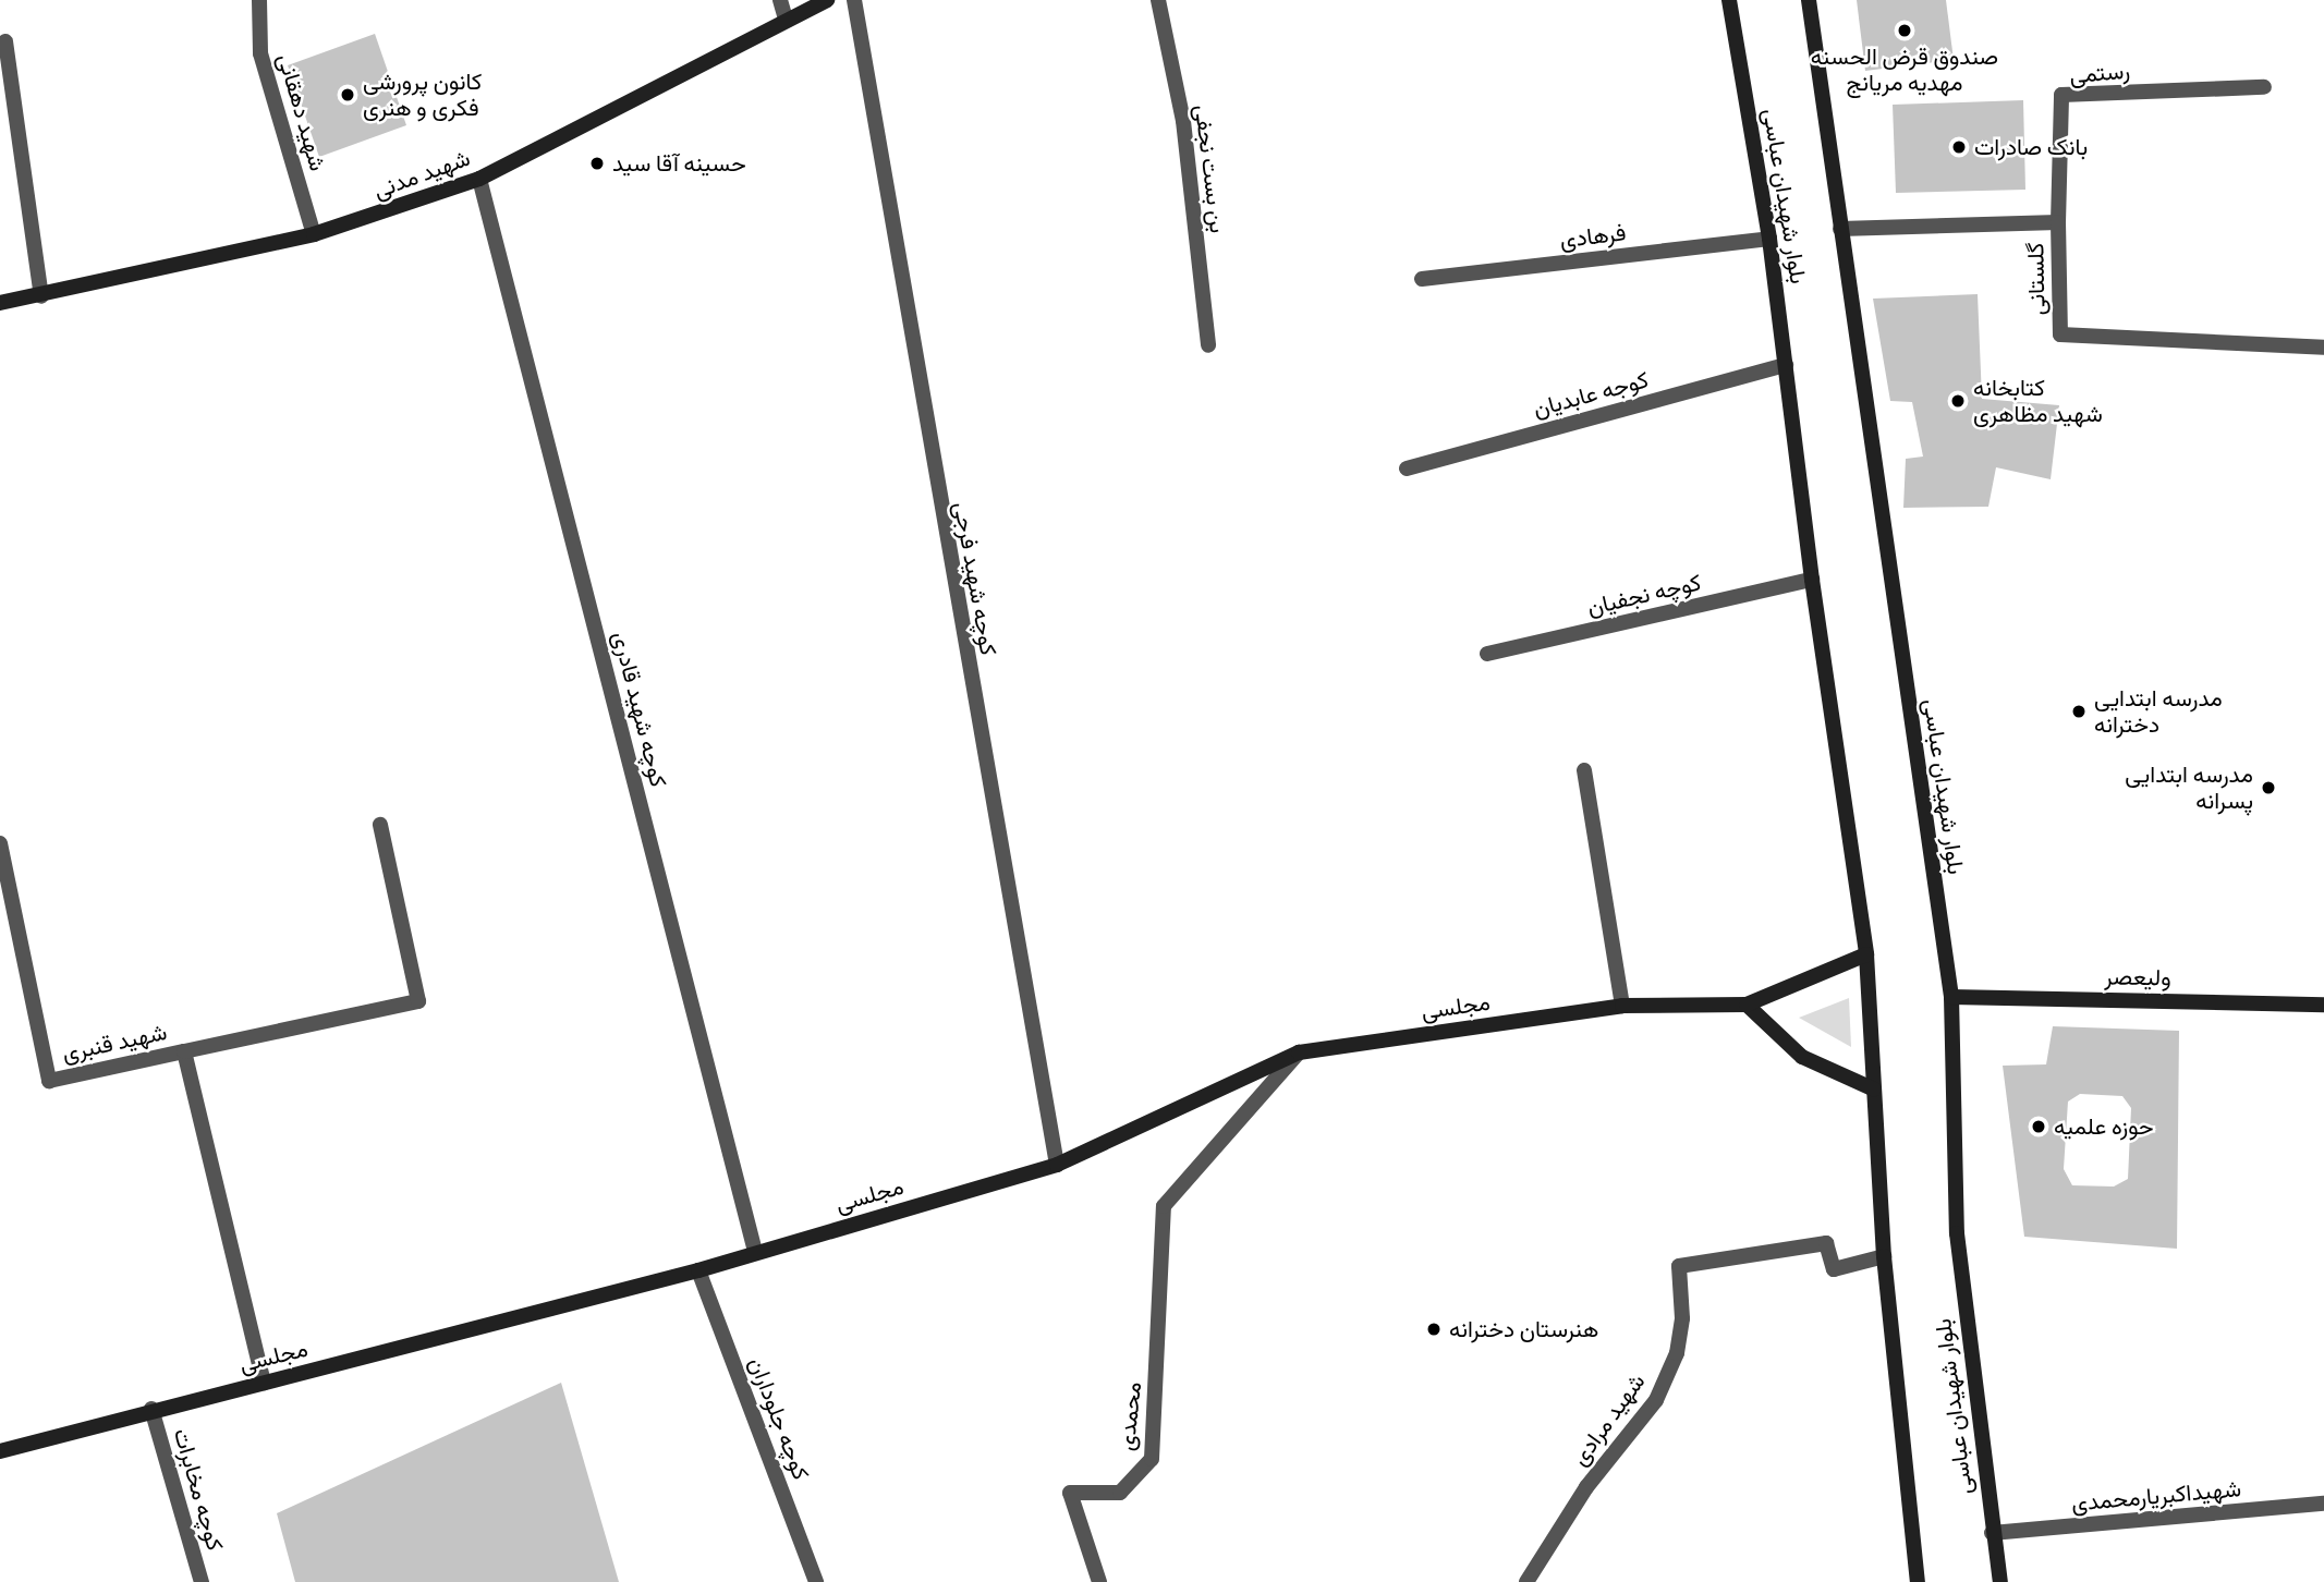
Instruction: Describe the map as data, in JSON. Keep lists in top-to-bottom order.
{
  "streets": {
    "main road": [
      "شهید مدنی",
      "بلوار شهیدان عباسی",
      "ولیعصر",
      "مجلسی"
    ],
    "street": [
      "رستمی",
      "شهید دهقانی",
      "بن بست نجفی",
      "فرهادی",
      "گلستانی",
      "کوجه عابدیان",
      "کوچه شهید فرجی",
      "کوچه نجفیان",
      "کوچه شهید قادری",
      "شهید قنبری",
      "محمدی",
      "کوچه جلوداران",
      "شهید مرادی",
      "کوچه مخابرات",
      "شهیداکبریارمحمدی"
    ]
  },
  "crossings": [
    ["رستمی", "گلستانی"],
    ["شهید دهقانی", "شهید مدنی"],
    ["شهید مدنی", "کوچه شهید قادری"],
    ["بلوار شهیدان عباسی", "فرهادی"],
    ["بلوار شهیدان عباسی", "گلستانی"],
    ["بلوار شهیدان عباسی", "کوجه عابدیان"],
    ["بلوار شهیدان عباسی", "کوچه نجفیان"],
    ["بلوار شهیدان عباسی", "ولیعصر"],
    ["بلوار شهیدان عباسی", "شهید مرادی"],
    ["بلوار شهیدان عباسی", "شهیداکبریارمحمدی"],
    ["کوچه شهید فرجی", "مجلسی"],
    ["کوچه شهید قادری", "مجلسی"],
    ["مجلسی", "شهید قنبری"],
    ["مجلسی", "محمدی"],
    ["مجلسی", "کوچه جلوداران"],
    ["مجلسی", "کوچه مخابرات"]
  ],
  "places": [
    "صندوق قرض الحسنه مهدیه مریانج",
    "کانون پرورشی فکری و هنری",
    "بانک صادرات",
    "حسینه آقا سید",
    "کتابخانه شهید مظاهری",
    "مدرسه ابتدایی دخترانه",
    "مدرسه ابتدایی پسرانه",
    "حوزه علمیه",
    "هنرستان دخترانه"
  ]
}
